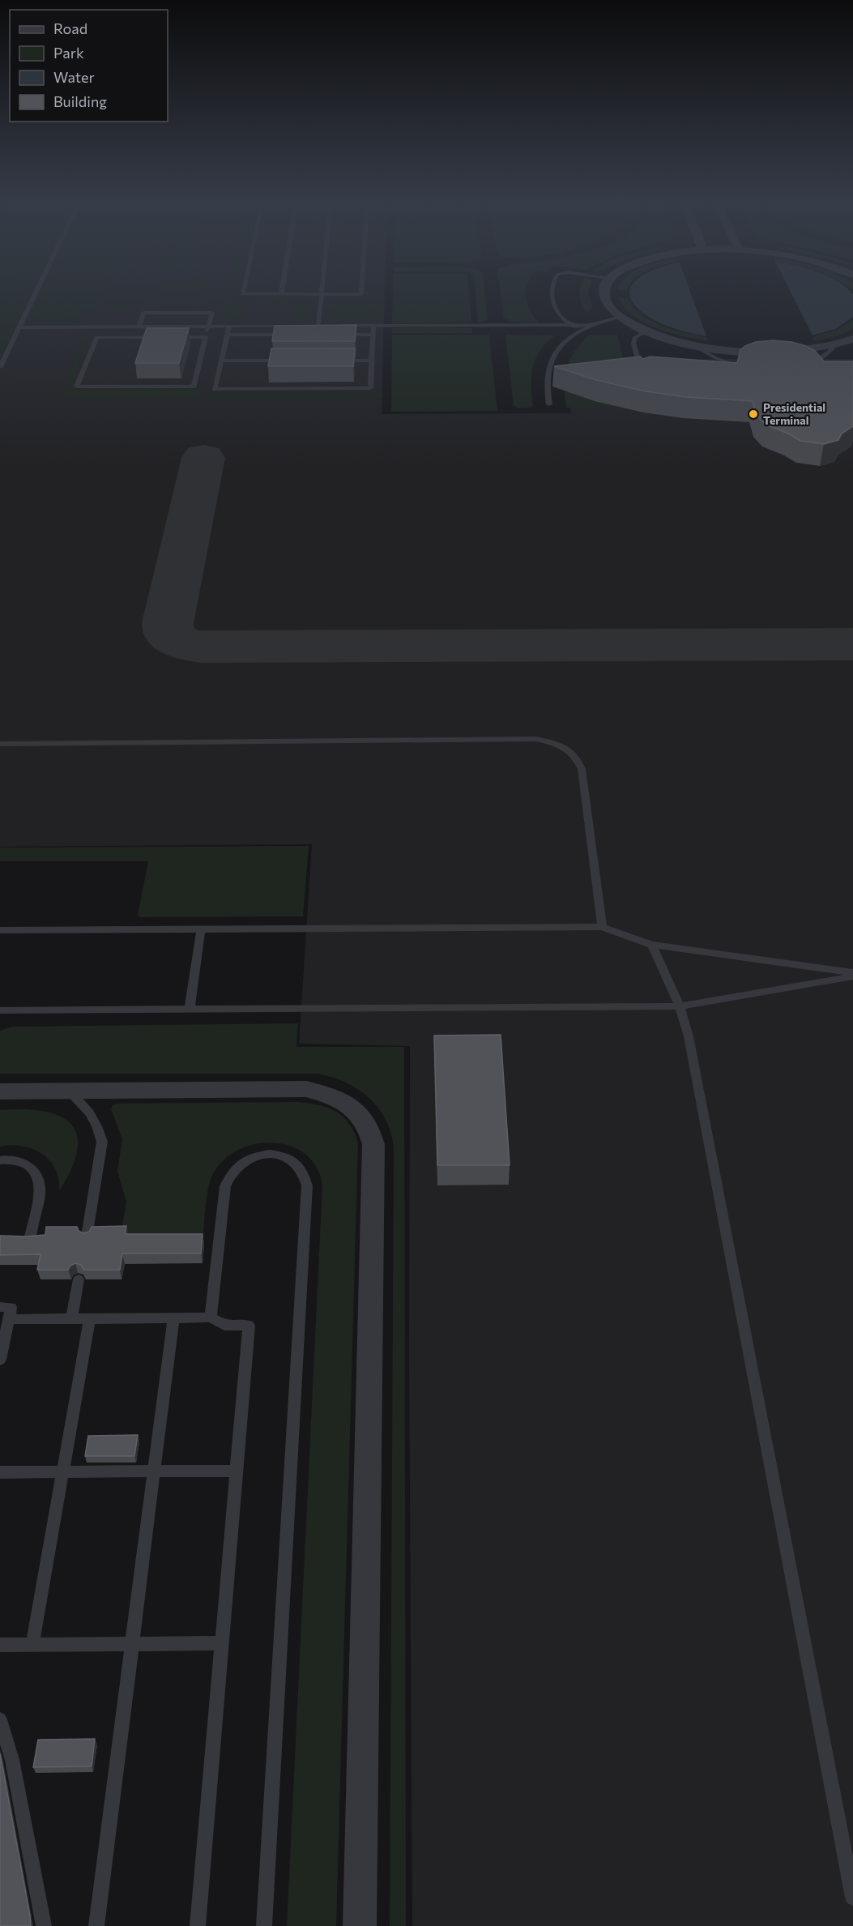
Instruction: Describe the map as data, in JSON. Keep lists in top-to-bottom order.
{
  "places": ["Presidential Terminal"],
  "legend": [
    "Road",
    "Park",
    "Water",
    "Building"
  ]
}
